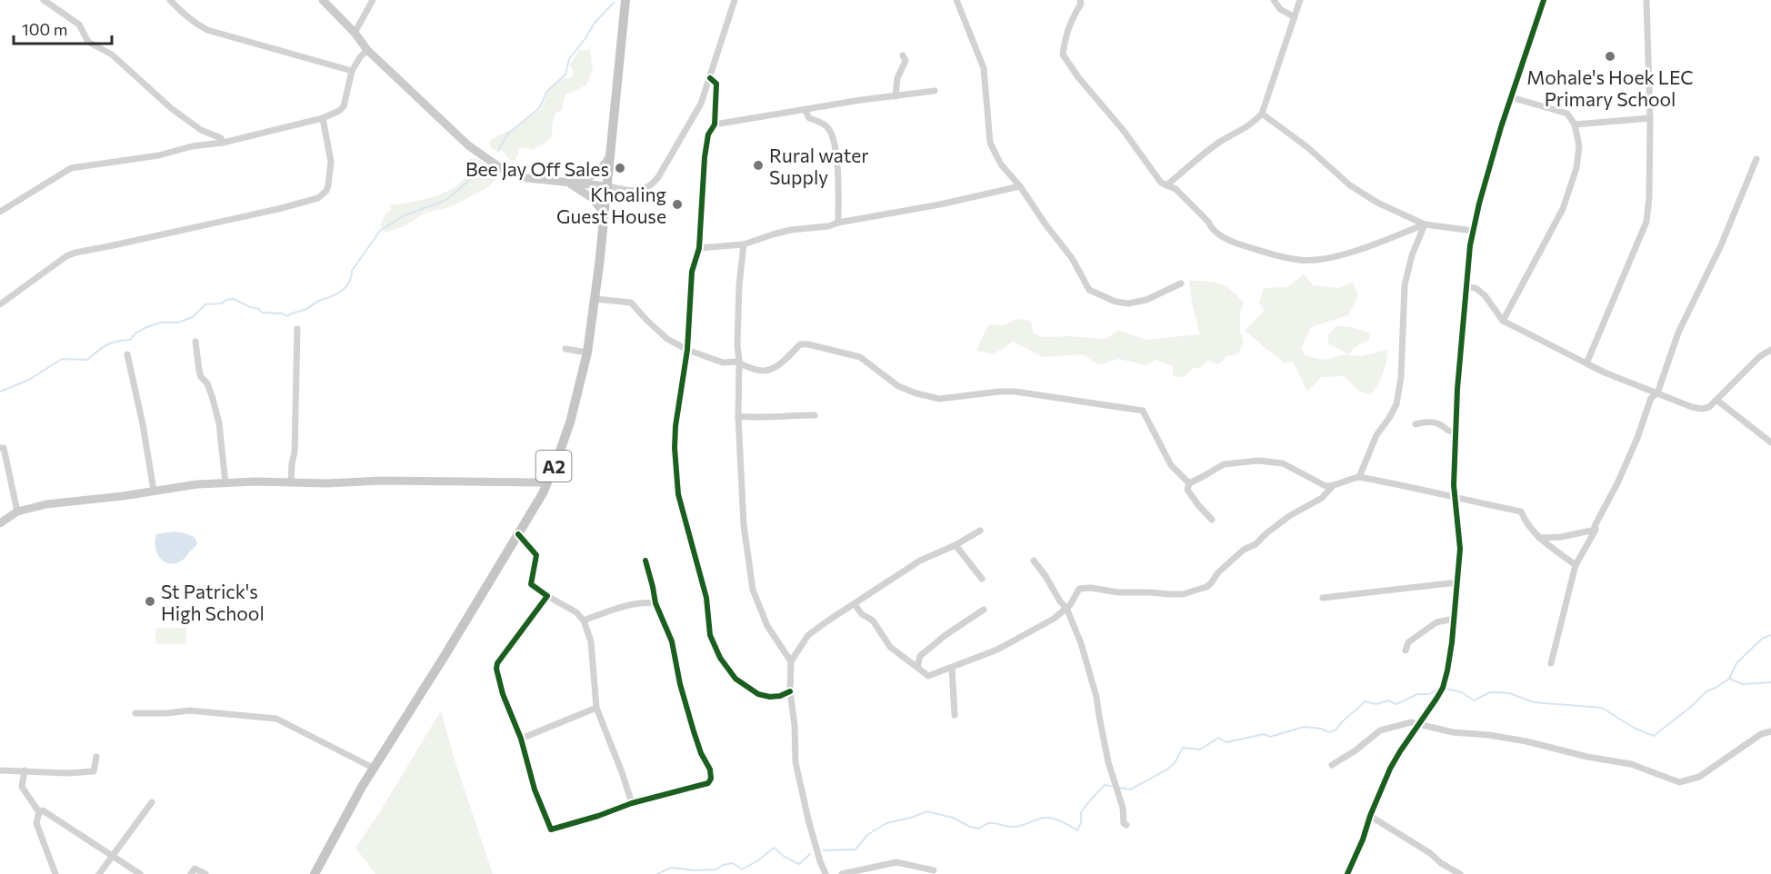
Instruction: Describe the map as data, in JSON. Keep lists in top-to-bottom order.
{
  "streets": {
    "main road": ["A2"]
  },
  "places": [
    "Mohale's Hoek LEC Primary School",
    "Rural water Supply",
    "Bee Jay Off Sales",
    "Khoaling Guest House",
    "St Patrick's High School"
  ],
  "scale_bar": "100 m"
}
